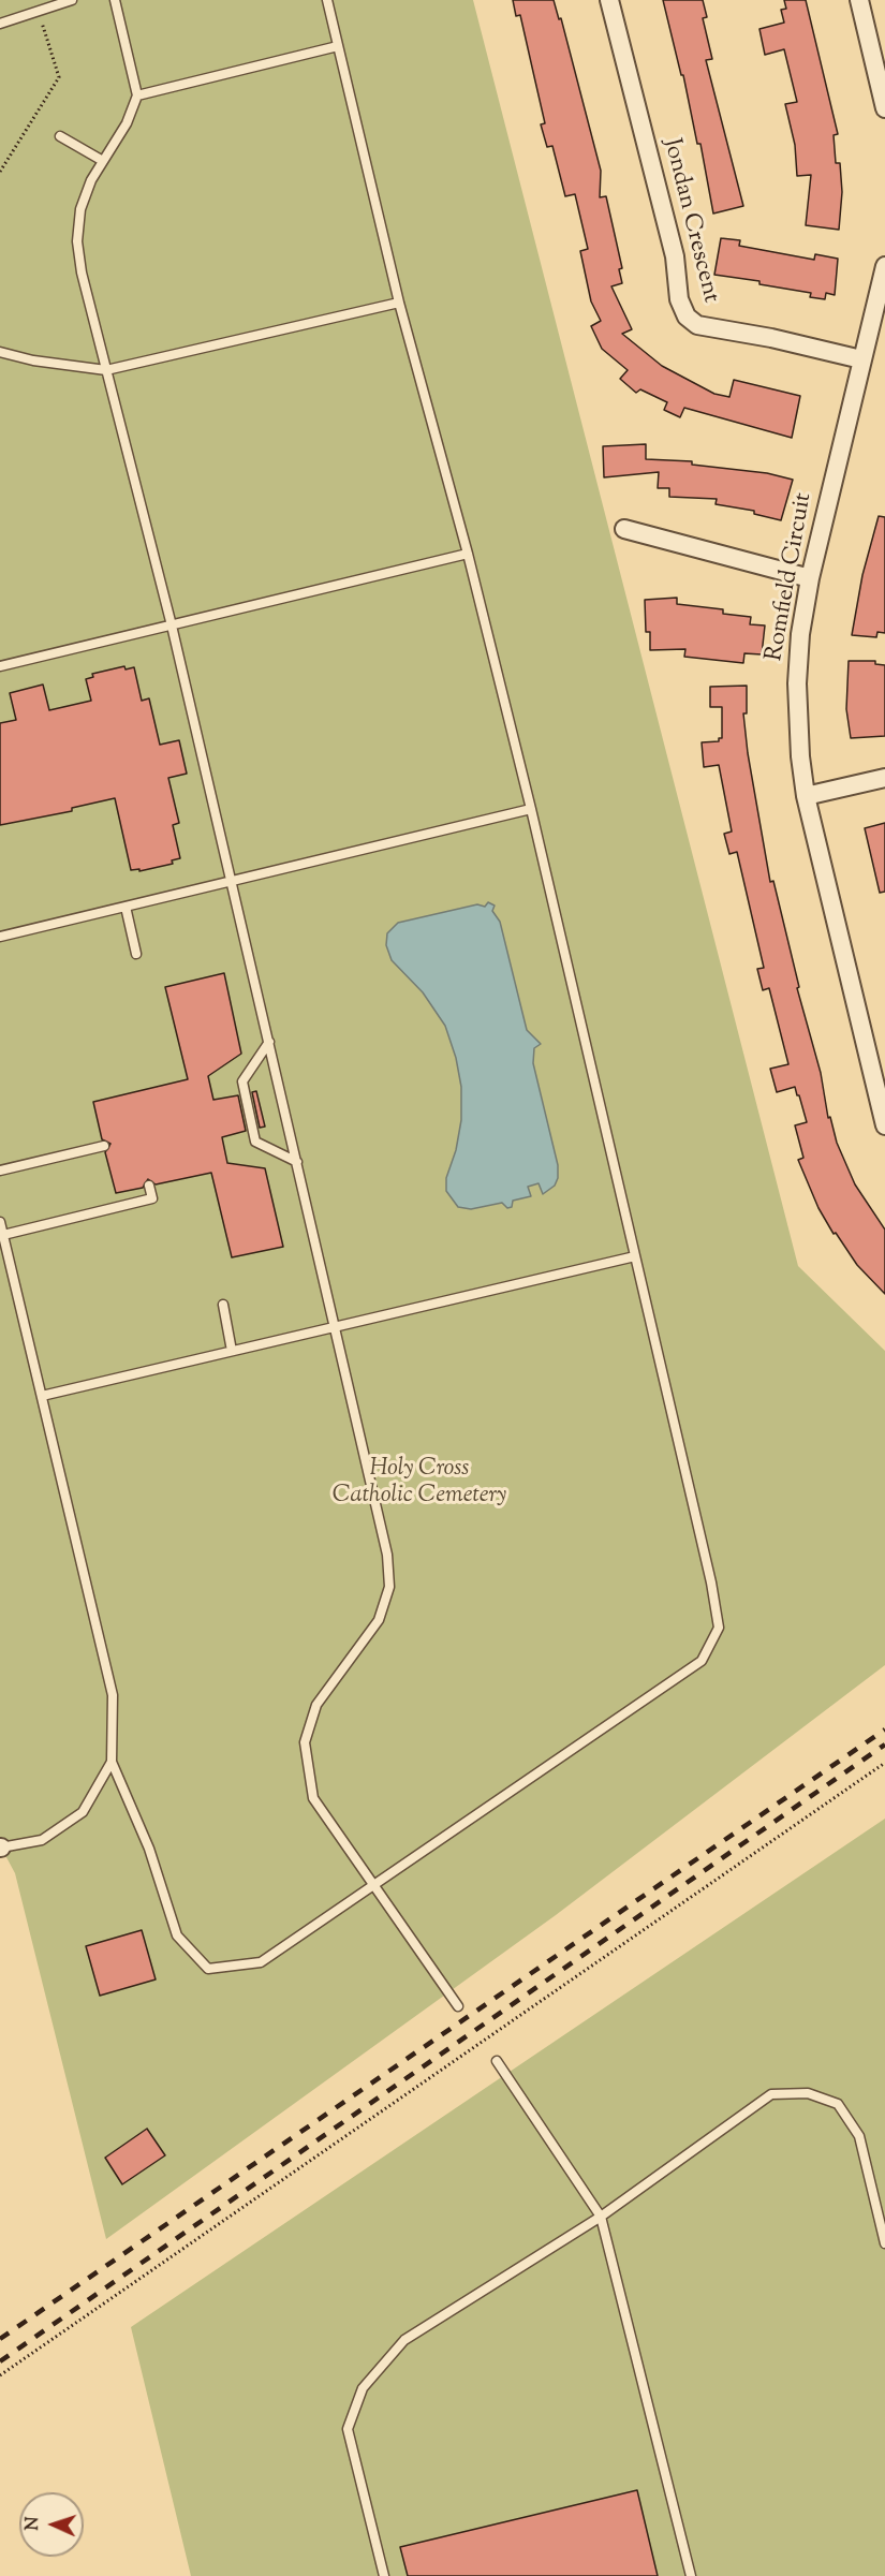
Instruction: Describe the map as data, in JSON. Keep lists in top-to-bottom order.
{
  "streets": {
    "street": ["Jondan Crescent", "Romfield Circuit"]
  },
  "crossings": [
    ["Jondan Crescent", "Romfield Circuit"]
  ],
  "parks": ["Holy Cross Catholic Cemetery"],
  "north": "left"
}
